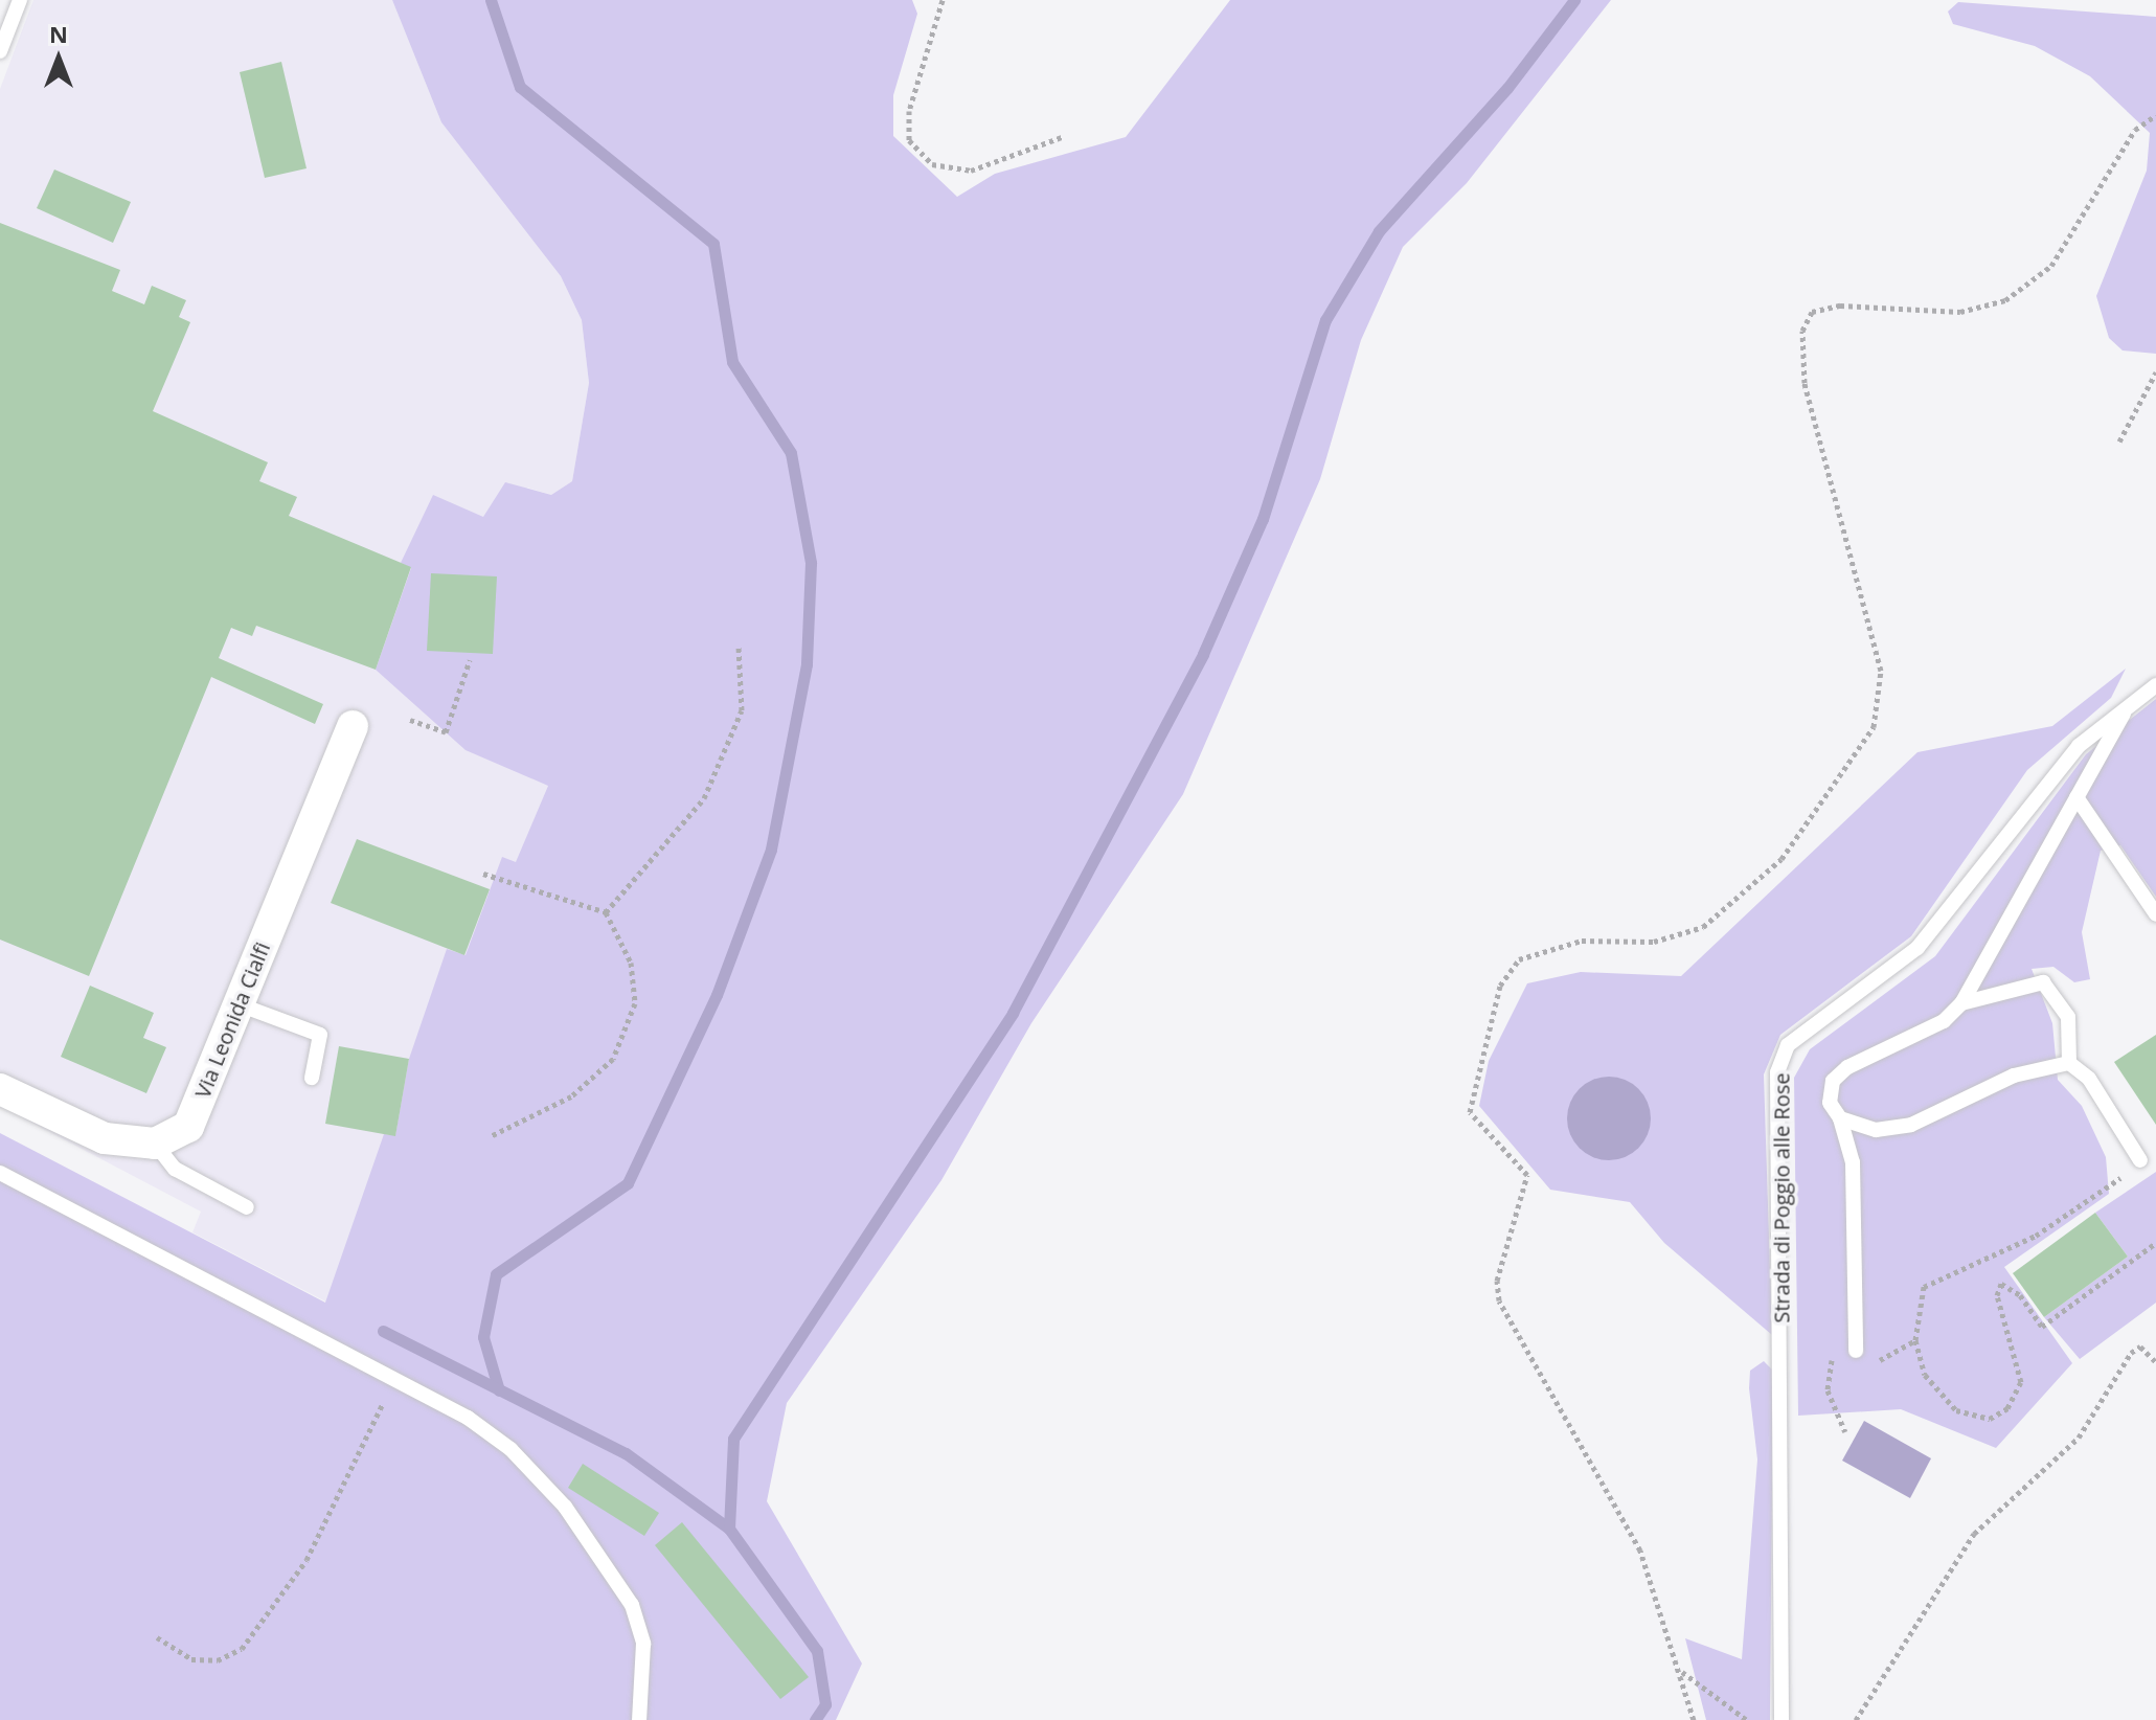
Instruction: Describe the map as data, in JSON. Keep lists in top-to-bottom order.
{
  "streets": {
    "street": ["Via Leonida Cialfi"],
    "lane": ["Strada di Poggio alle Rose"]
  },
  "north": "top"
}
